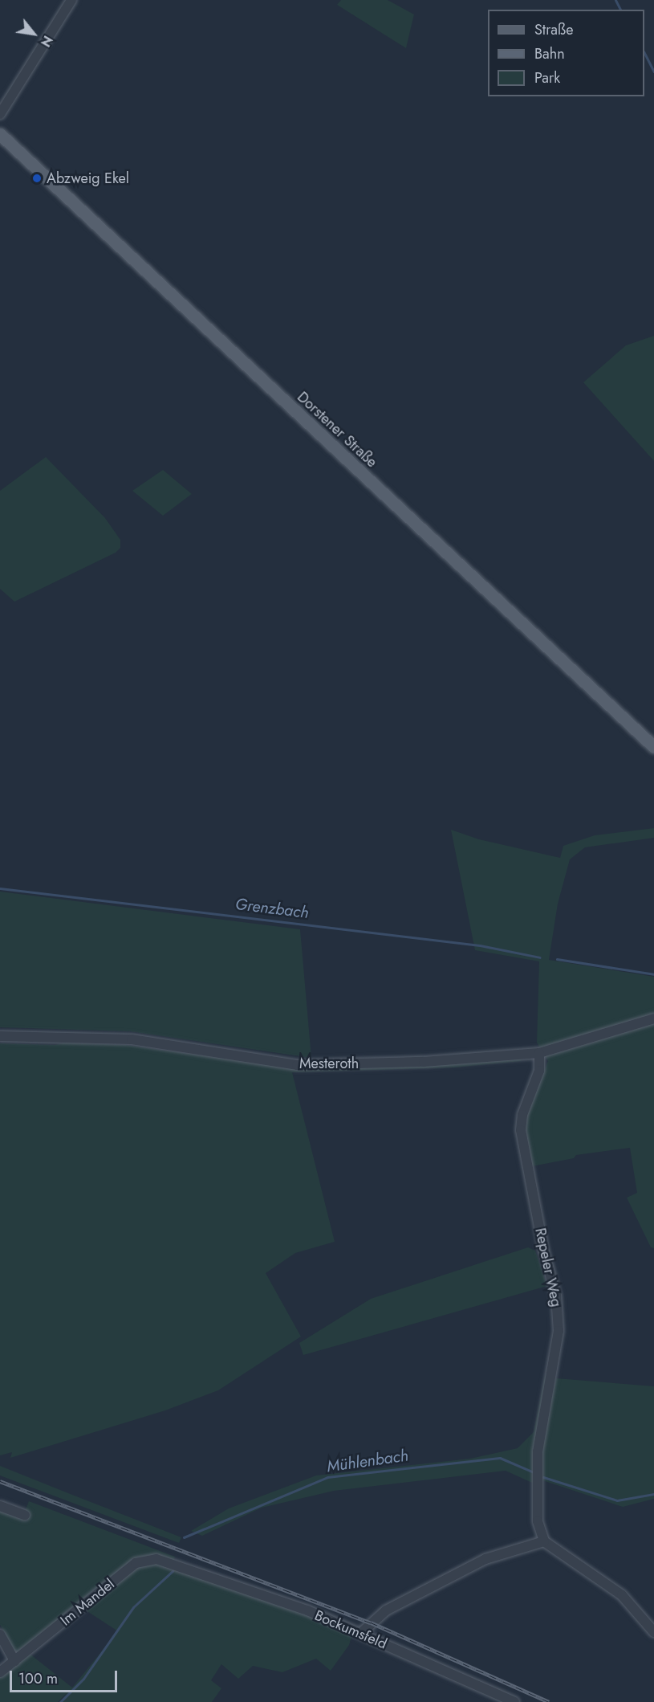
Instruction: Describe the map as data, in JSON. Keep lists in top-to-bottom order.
{
  "streets": {
    "main road": ["Dorstener Straße"],
    "street": [
      "Mesteroth",
      "Repeler Weg",
      "Im Mandel",
      "Bockumsfeld"
    ]
  },
  "crossings": [
    ["Mesteroth", "Repeler Weg"],
    ["Im Mandel", "Bockumsfeld"]
  ],
  "water": ["Grenzbach", "Mühlenbach"],
  "places": ["Abzweig Ekel"],
  "legend": ["Straße", "Bahn", "Park"],
  "scale_bar": "100 m",
  "north": "bottom right"
}
